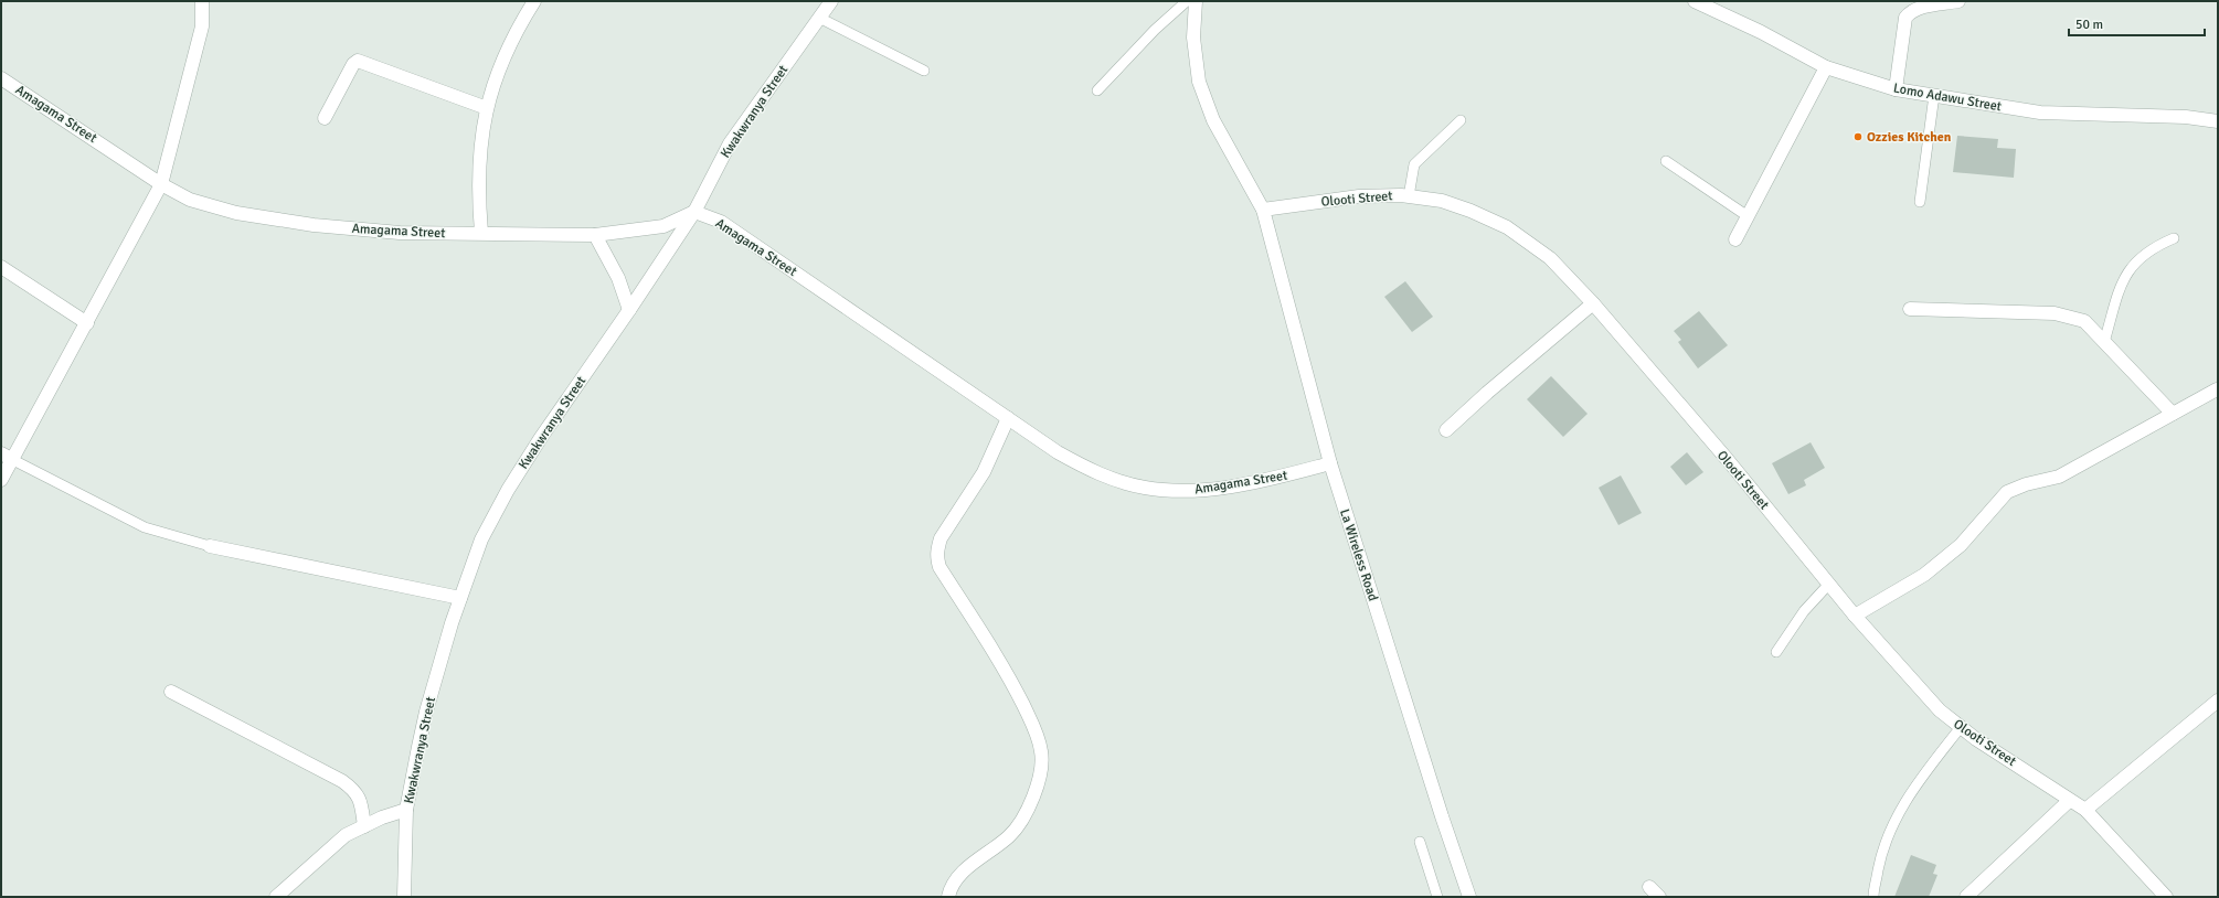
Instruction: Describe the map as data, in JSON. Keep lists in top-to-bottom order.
{
  "streets": {
    "street": [
      "Lomo Adawu Street",
      "Kwakwranya Street",
      "Amagama Street",
      "Olooti Street",
      "La Wireless Road"
    ]
  },
  "crossings": [
    ["Kwakwranya Street", "Amagama Street"],
    ["Amagama Street", "La Wireless Road"],
    ["Olooti Street", "La Wireless Road"]
  ],
  "places": ["Ozzies Kitchen"],
  "scale_bar": "50 m"
}
